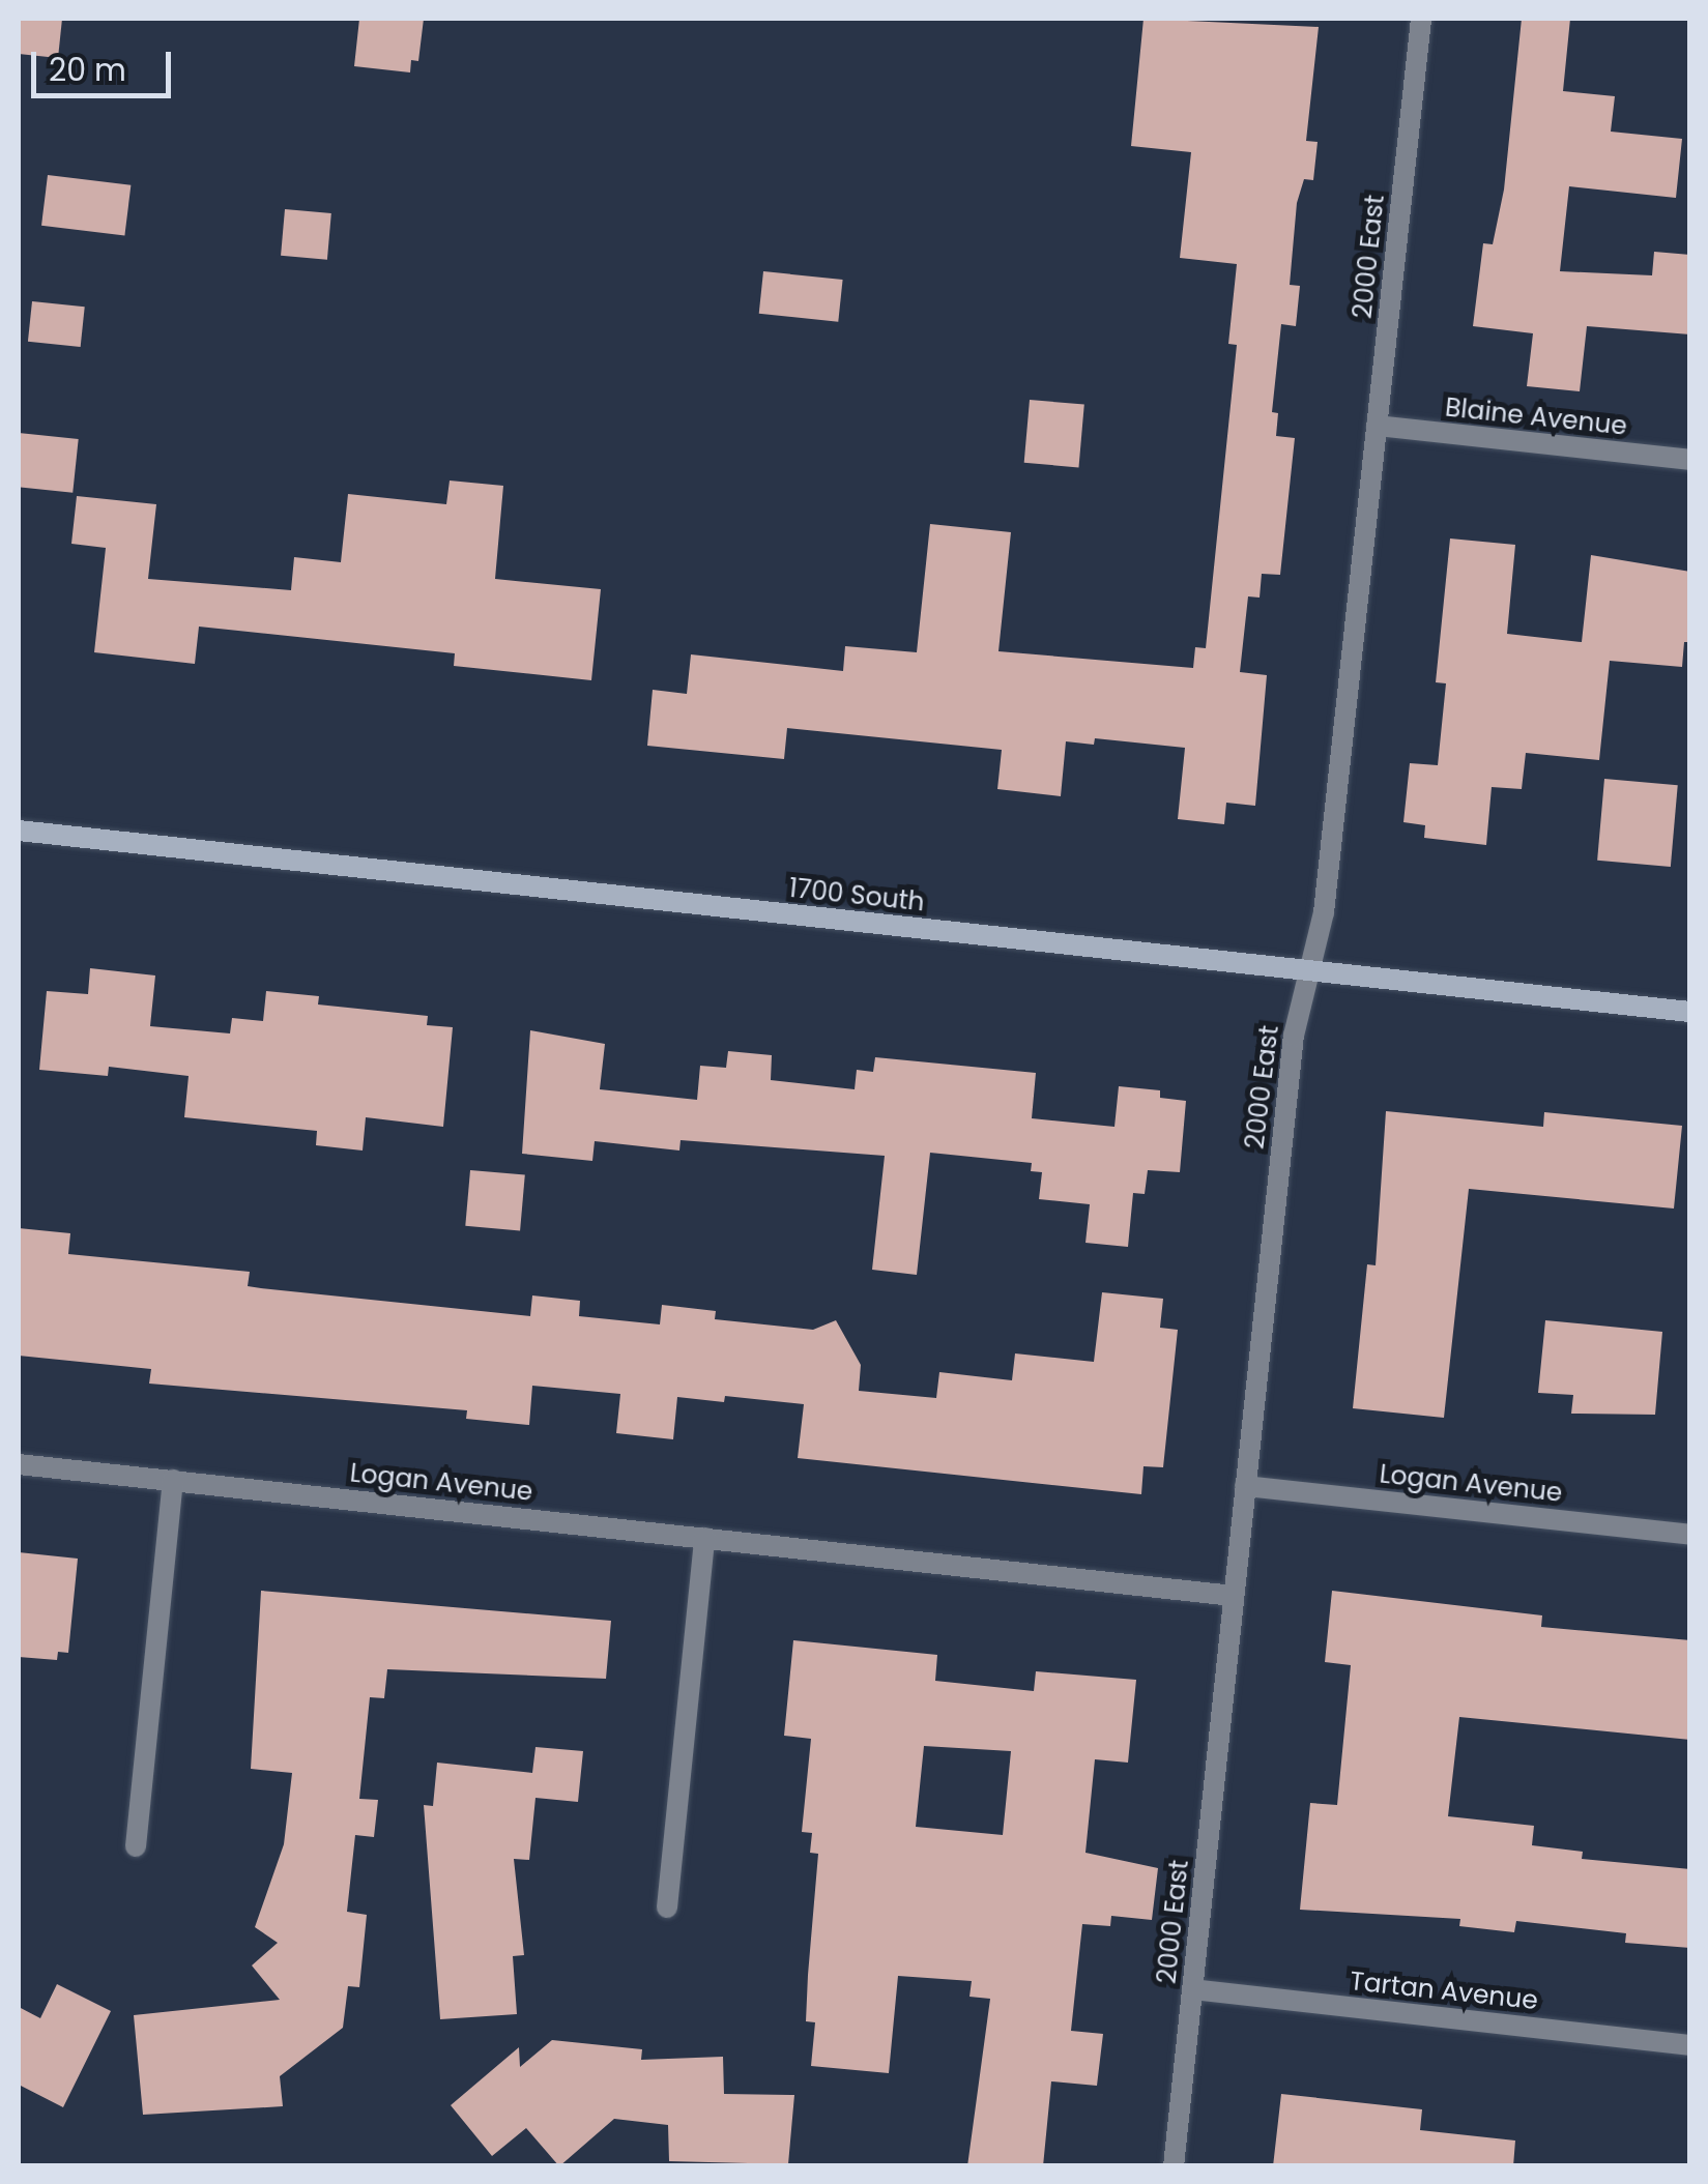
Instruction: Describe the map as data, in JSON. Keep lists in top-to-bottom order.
{
  "streets": {
    "street": [
      "2000 East",
      "Blaine Avenue",
      "1700 South",
      "Logan Avenue",
      "Tartan Avenue"
    ]
  },
  "crossings": [
    ["2000 East", "Blaine Avenue"],
    ["2000 East", "1700 South"],
    ["2000 East", "Logan Avenue"],
    ["2000 East", "Tartan Avenue"]
  ],
  "scale_bar": "20 m"
}
